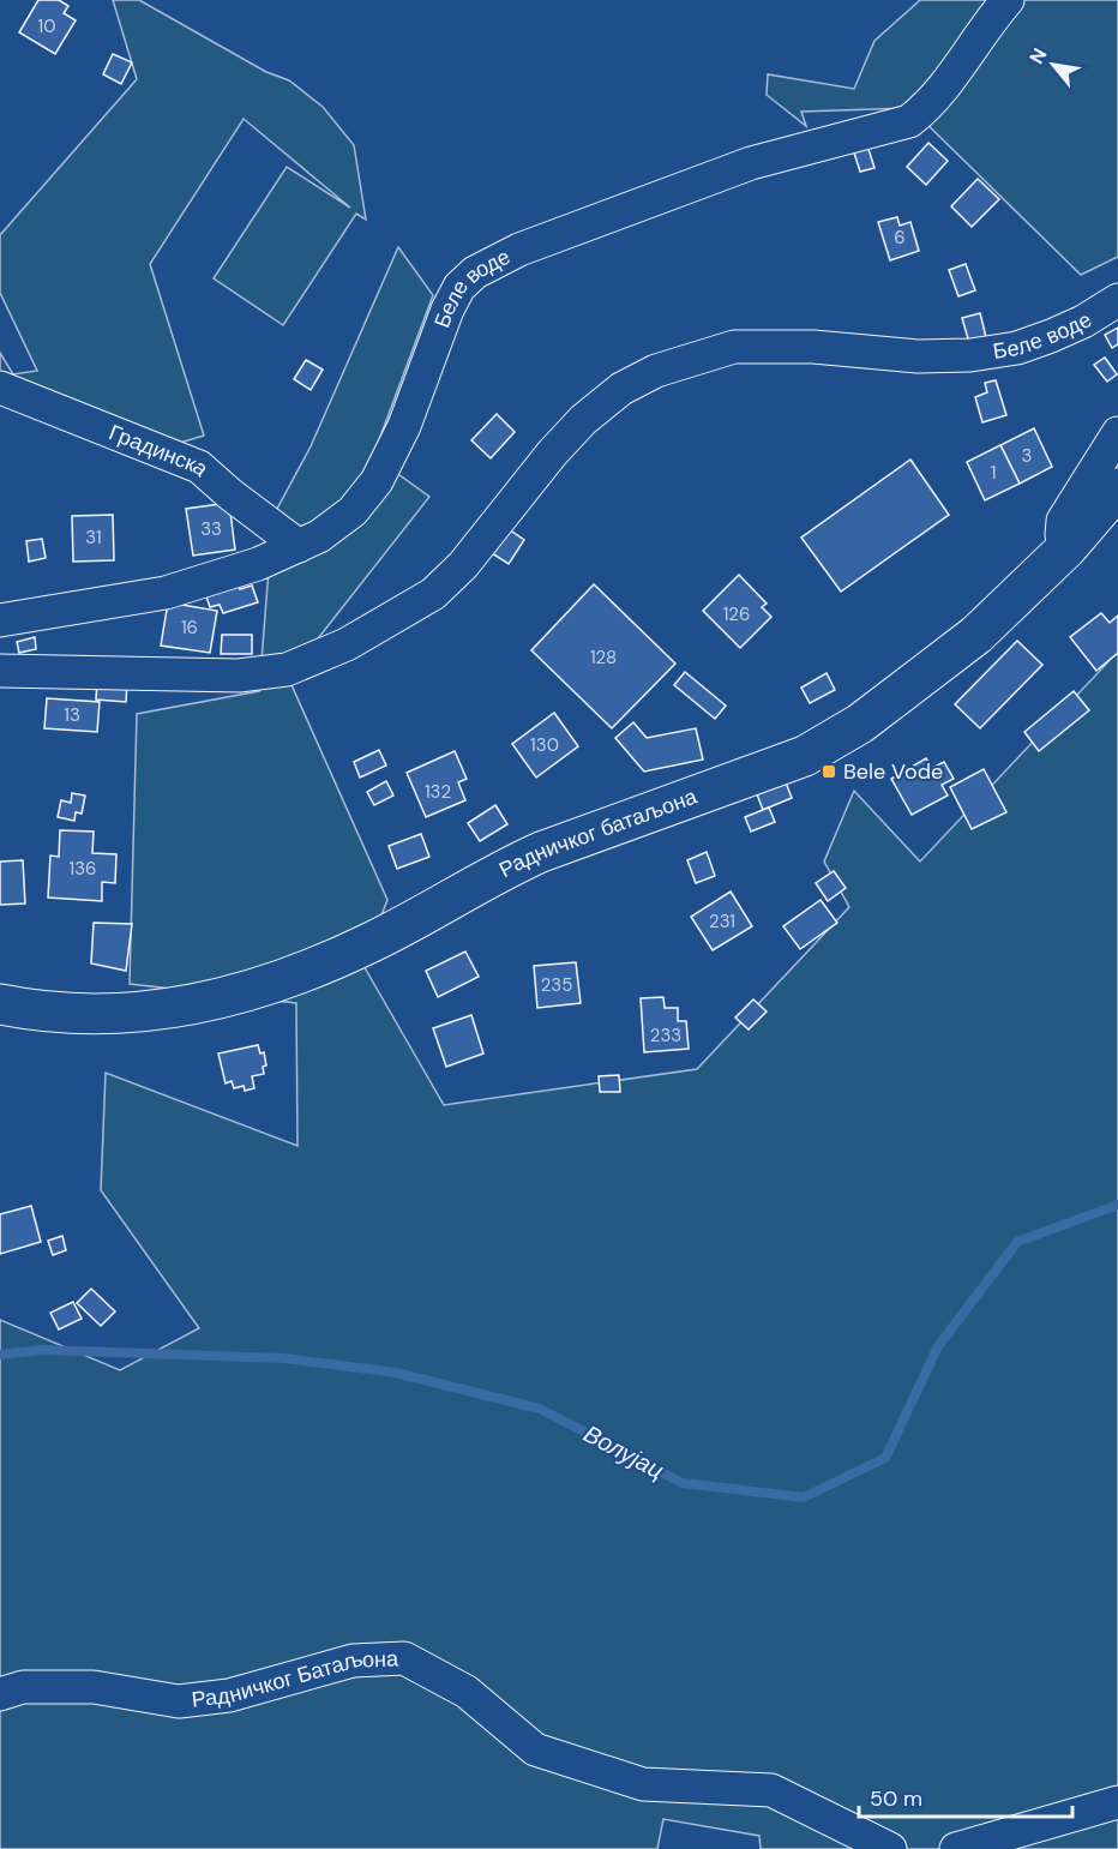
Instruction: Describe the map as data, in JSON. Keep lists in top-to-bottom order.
{
  "streets": {
    "main road": ["Радничког батаљона"],
    "street": ["Беле воде", "Градинска", "Радничког Батаљона"]
  },
  "crossings": [
    ["Беле воде", "Градинска"]
  ],
  "water": ["Волујац"],
  "places": {
    "transit": ["Bele Vode"]
  },
  "house_numbers": [
    "10",
    "6",
    "3",
    "1",
    "33",
    "31",
    "126",
    "16",
    "128",
    "13",
    "130",
    "132",
    "136",
    "231",
    "235",
    "233"
  ],
  "scale_bar": "50 m",
  "north": "top left"
}
